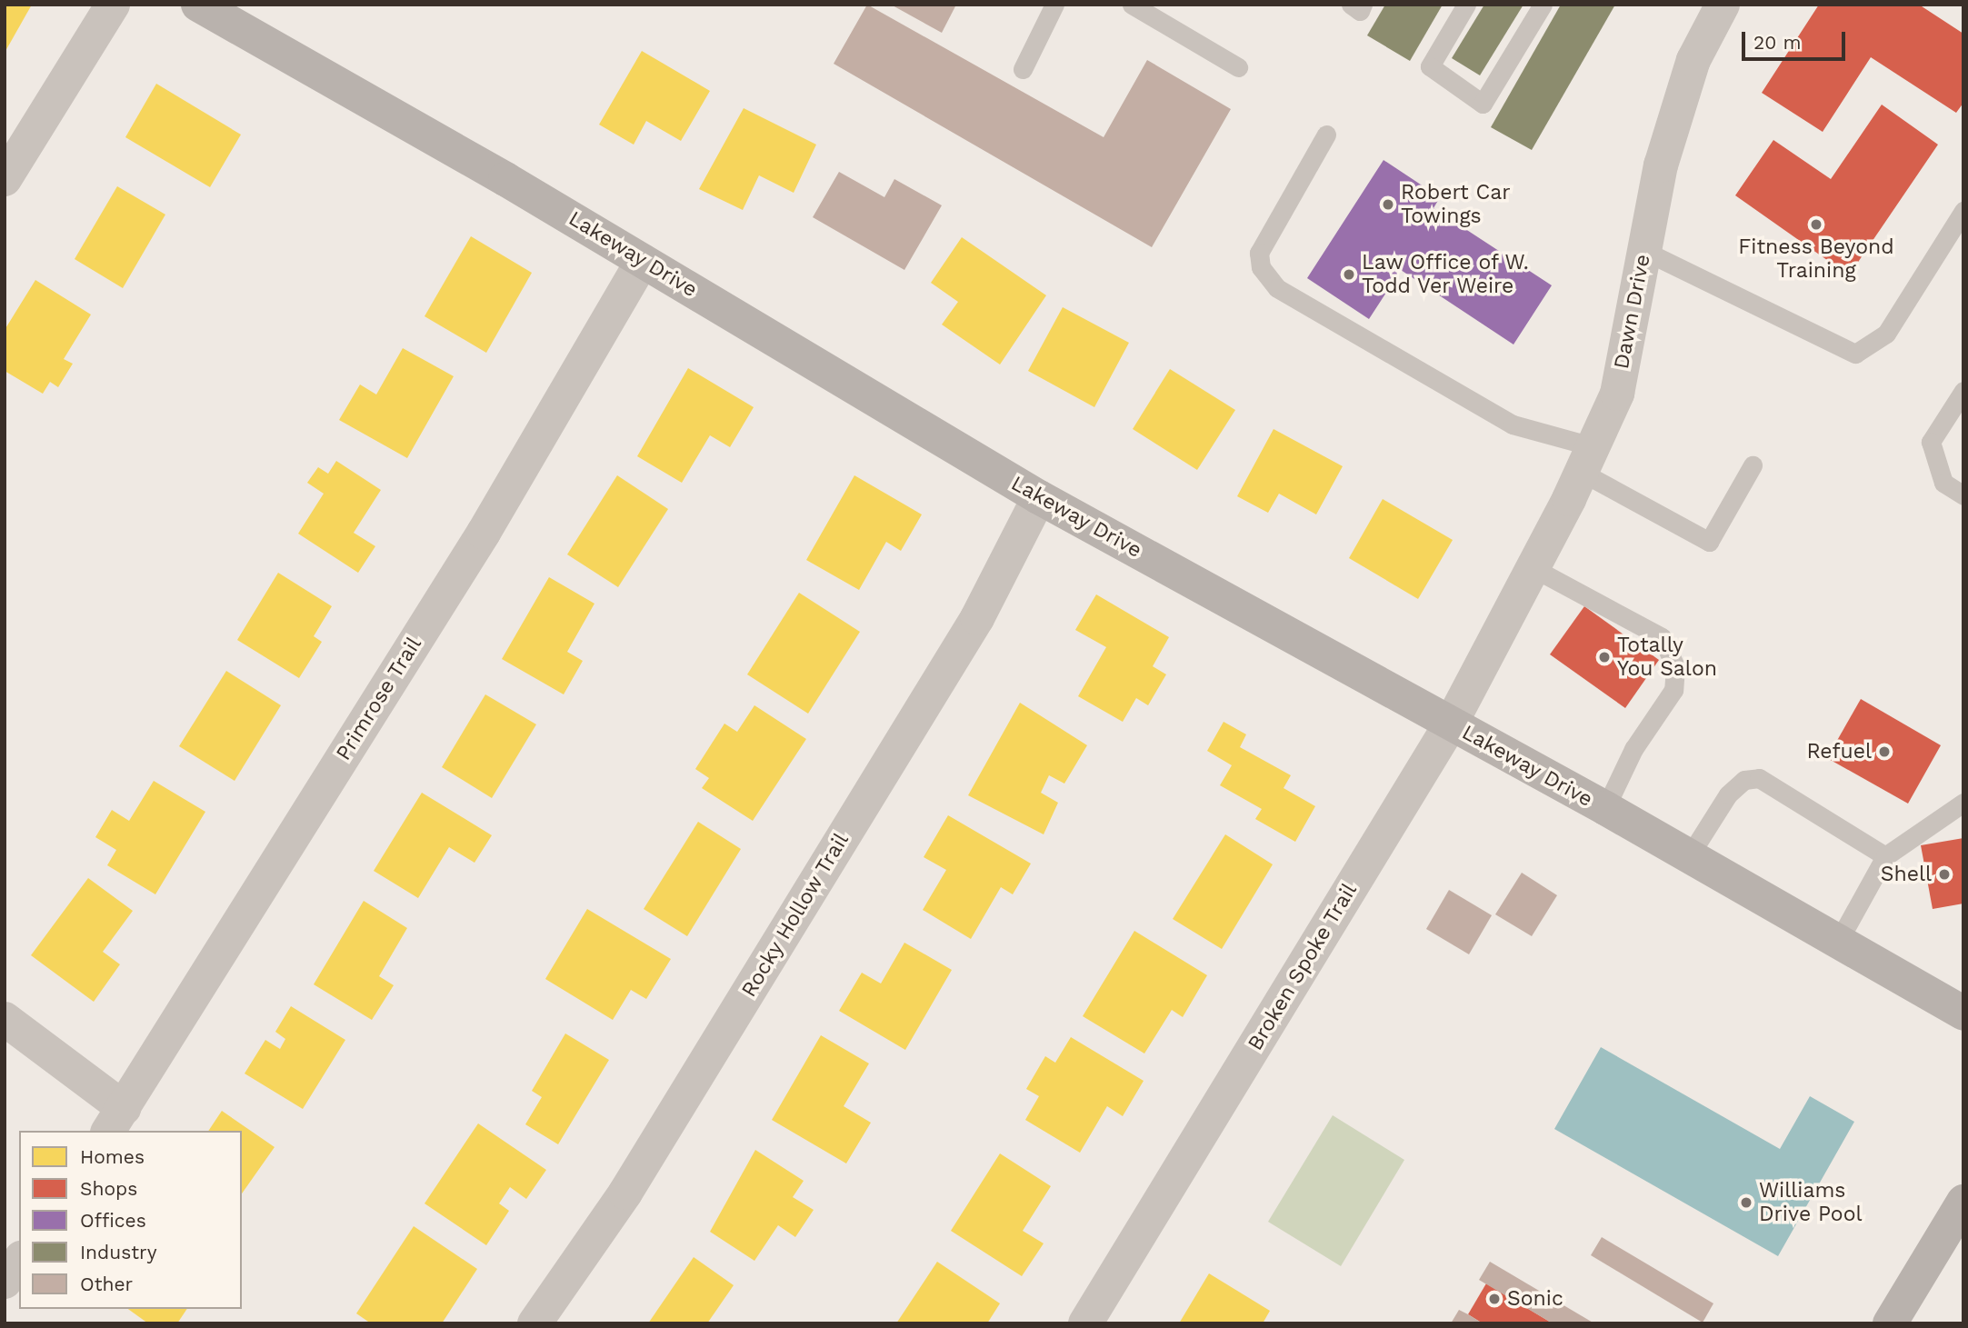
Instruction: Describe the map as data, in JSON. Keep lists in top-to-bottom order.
{
  "streets": {
    "main road": ["Lakeway Drive"],
    "street": [
      "Dawn Drive",
      "Primrose Trail",
      "Rocky Hollow Trail",
      "Broken Spoke Trail"
    ]
  },
  "crossings": [
    ["Lakeway Drive", "Primrose Trail"],
    ["Lakeway Drive", "Rocky Hollow Trail"],
    ["Lakeway Drive", "Broken Spoke Trail"],
    ["Dawn Drive", "Broken Spoke Trail"]
  ],
  "places": [
    "Robert Car Towings",
    "Fitness Beyond Training",
    "Law Office of W. Todd Ver Weire",
    "Totally You Salon",
    "Refuel",
    "Shell",
    "Williams Drive Pool",
    "Sonic"
  ],
  "legend": [
    "Homes",
    "Shops",
    "Offices",
    "Industry",
    "Other"
  ],
  "scale_bar": "20 m"
}
